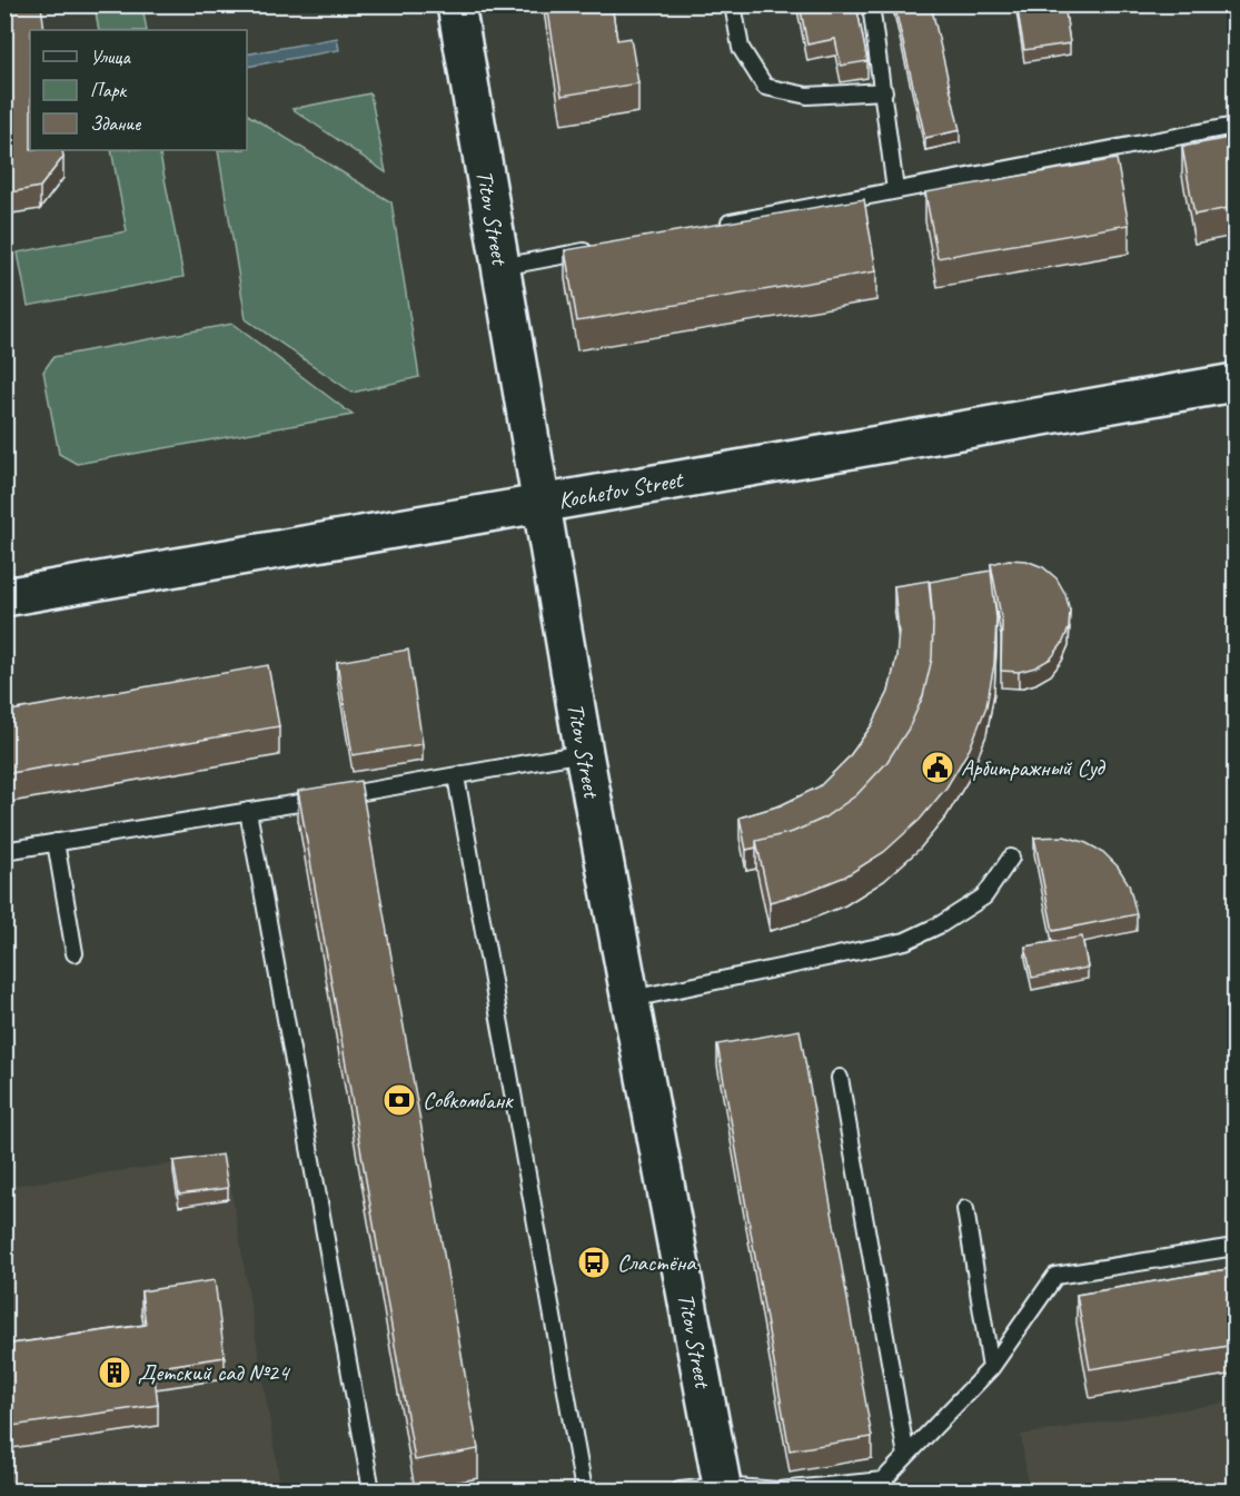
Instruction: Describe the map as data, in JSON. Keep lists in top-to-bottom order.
{
  "streets": {
    "main road": ["Titov Street", "Kochetov Street"]
  },
  "crossings": [
    ["Titov Street", "Kochetov Street"]
  ],
  "places": {
    "public building": ["Арбитражный Суд"],
    "bank": ["Совкомбанк"],
    "bus stop": ["Сластёна"],
    "building": ["Детский сад №24"]
  },
  "legend": ["Улица", "Парк", "Здание"]
}
